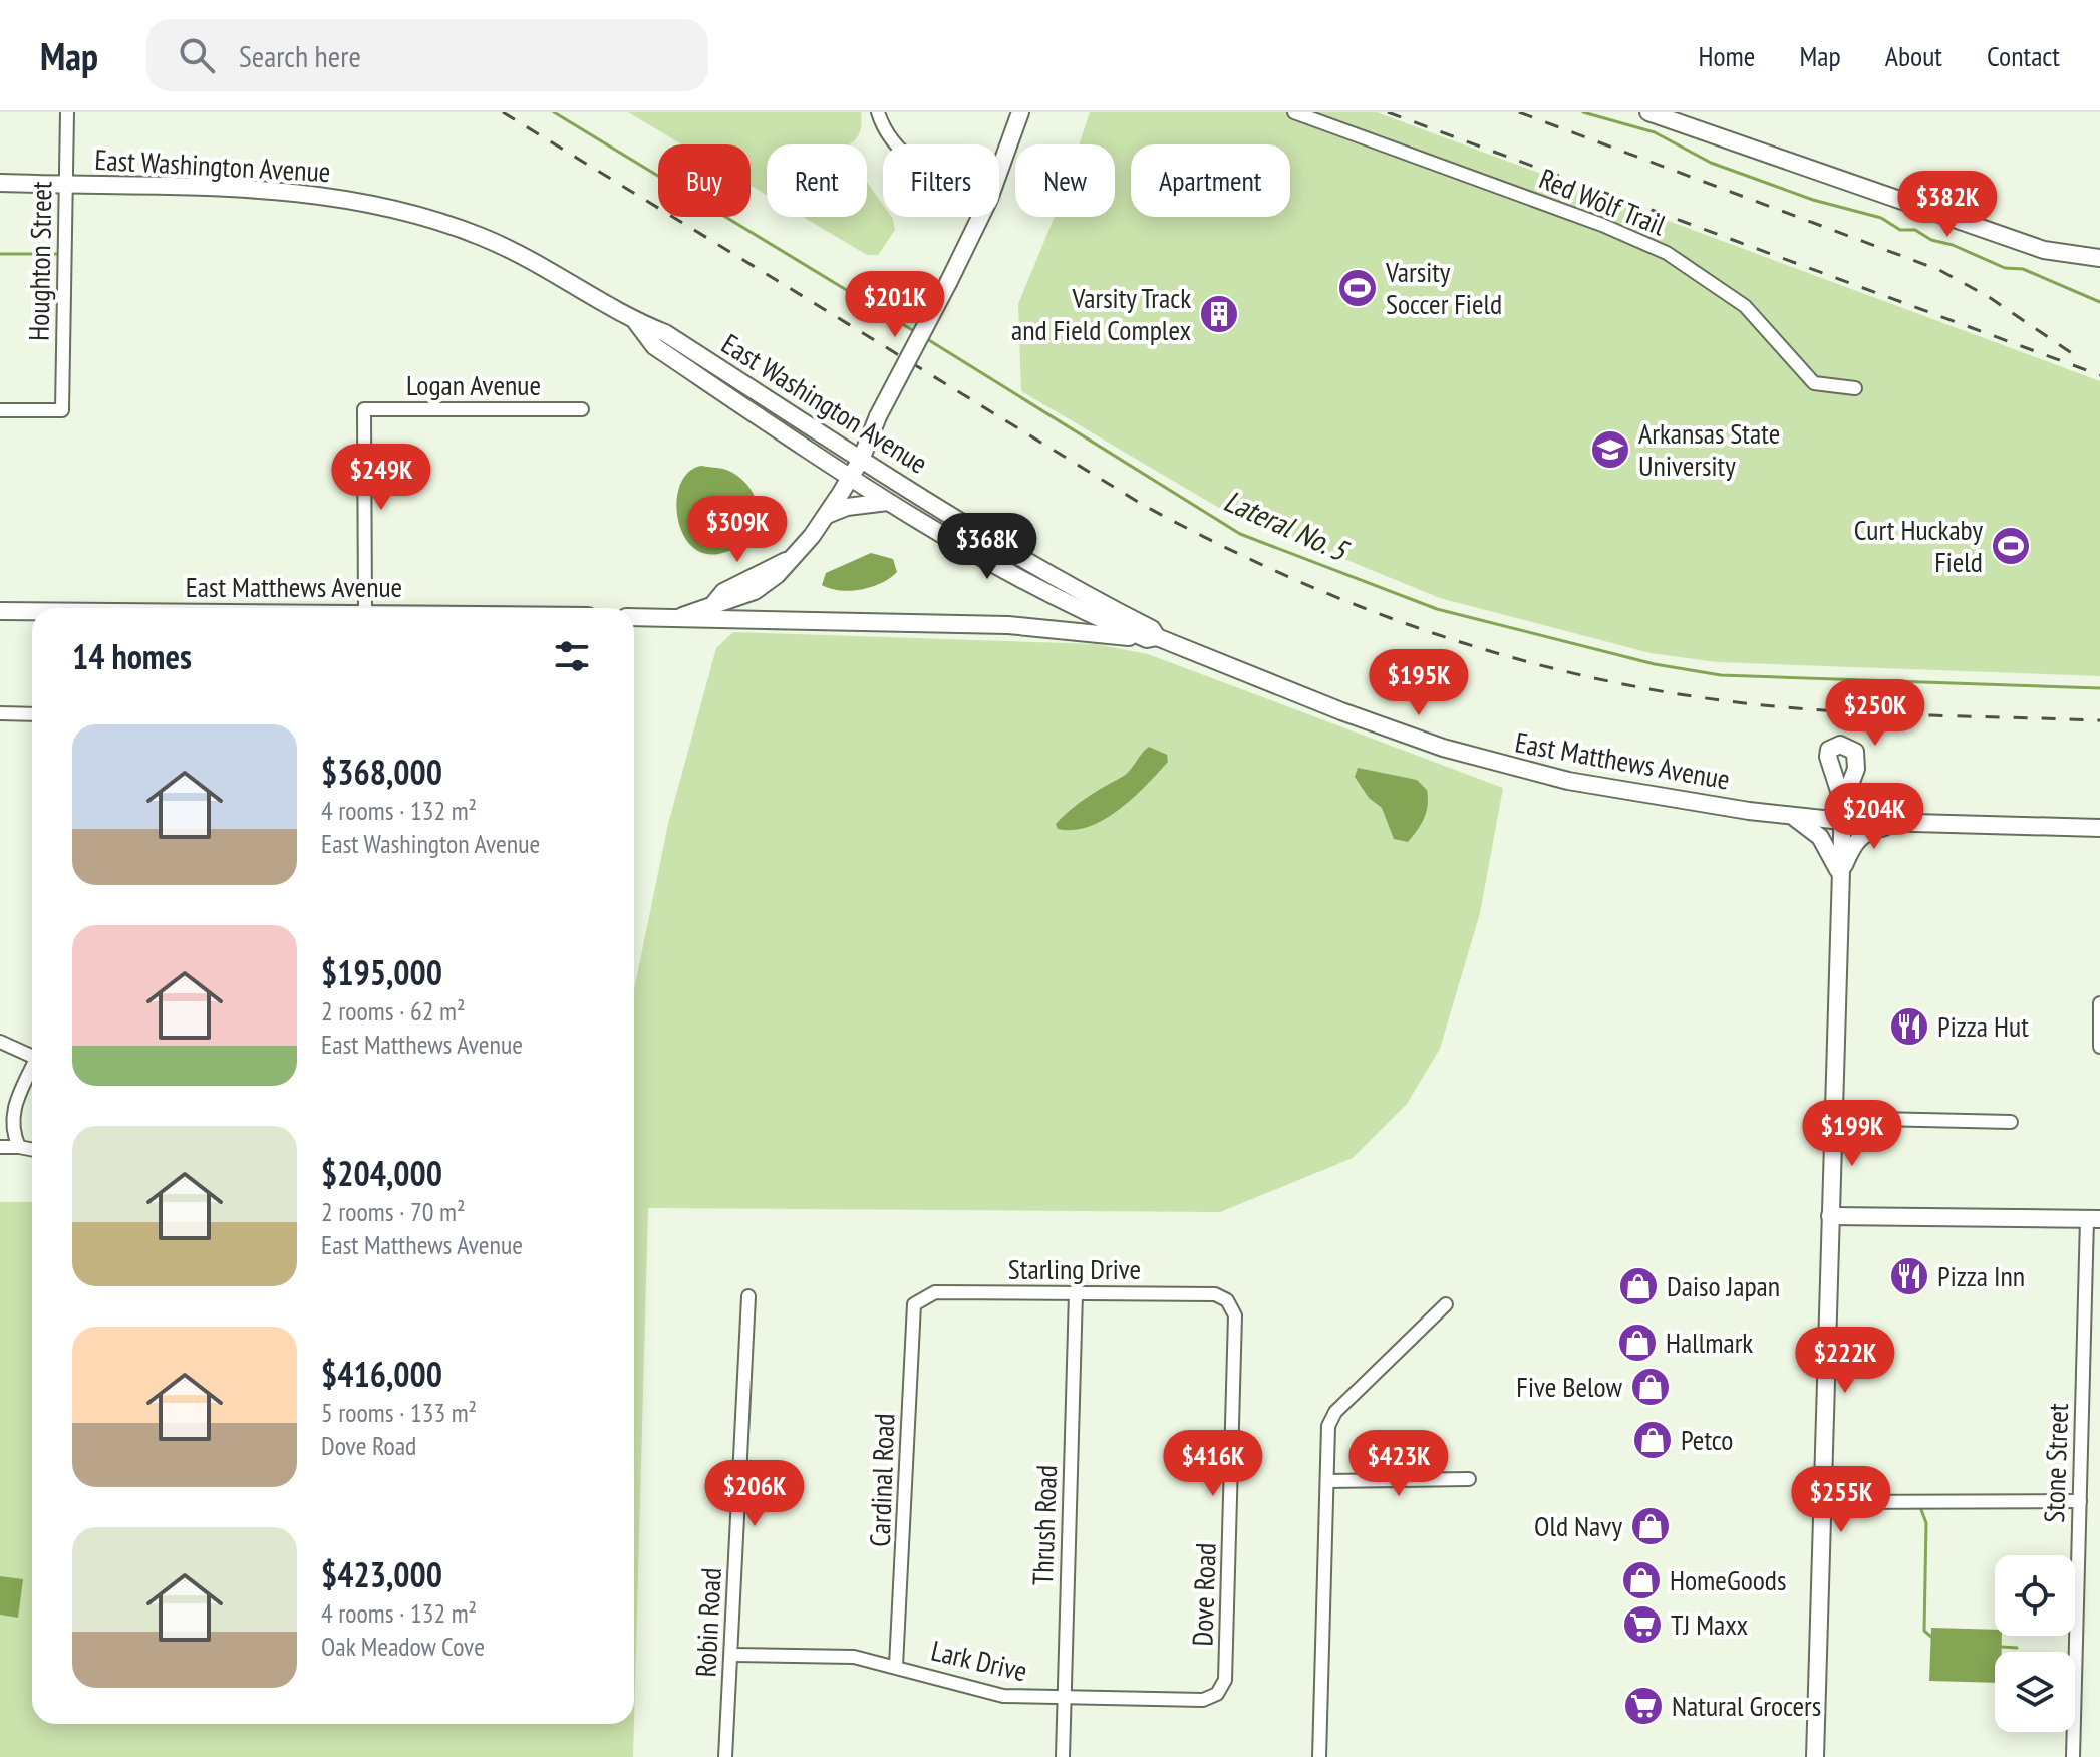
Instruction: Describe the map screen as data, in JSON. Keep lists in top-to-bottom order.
{
  "streets": {
    "street": [
      "East Washington Avenue",
      "Red Wolf Trail",
      "Houghton Street",
      "Logan Avenue",
      "East Matthews Avenue",
      "Starling Drive",
      "Stone Street",
      "Cardinal Road",
      "Thrush Road",
      "Dove Road",
      "Robin Road",
      "Lark Drive"
    ]
  },
  "crossings": [
    ["East Washington Avenue", "Houghton Street"],
    ["East Washington Avenue", "East Matthews Avenue"],
    ["Starling Drive", "Cardinal Road"],
    ["Starling Drive", "Thrush Road"],
    ["Starling Drive", "Dove Road"],
    ["Cardinal Road", "Lark Drive"],
    ["Thrush Road", "Lark Drive"],
    ["Dove Road", "Lark Drive"],
    ["Robin Road", "Lark Drive"]
  ],
  "water": ["Lateral No. 5"],
  "places": {
    "sports": ["Varsity Soccer Field", "Curt Huckaby Field"],
    "building": ["Varsity Track and Field Complex"],
    "school or university": ["Arkansas State University"],
    "restaurant": ["Pizza Hut", "Pizza Inn"],
    "shop": [
      "Daiso Japan",
      "Hallmark",
      "Five Below",
      "Petco",
      "Old Navy",
      "HomeGoods"
    ],
    "supermarket": ["TJ Maxx", "Natural Grocers"]
  },
  "page": {
    "header": "Map",
    "search": "Search here",
    "nav": [
      "Home",
      "Map",
      "About",
      "Contact"
    ],
    "chip": [
      "Buy",
      "Rent",
      "Filters",
      "New",
      "Apartment"
    ],
    "price": [
      "$382K",
      "$201K",
      "$249K",
      "$309K",
      "$368K",
      "$195K",
      "$250K",
      "$204K",
      "$199K",
      "$222K",
      "$416K",
      "$423K",
      "$206K",
      "$255K"
    ],
    "heading": "14 homes",
    "list": [
      {
        "name": "$368,000",
        "note": "4 rooms · 132 m² · East Washington Avenue"
      },
      {
        "name": "$195,000",
        "note": "2 rooms · 62 m² · East Matthews Avenue"
      },
      {
        "name": "$204,000",
        "note": "2 rooms · 70 m² · East Matthews Avenue"
      },
      {
        "name": "$416,000",
        "note": "5 rooms · 133 m² · Dove Road"
      },
      {
        "name": "$423,000",
        "note": "4 rooms · 132 m² · Oak Meadow Cove"
      }
    ]
  }
}
